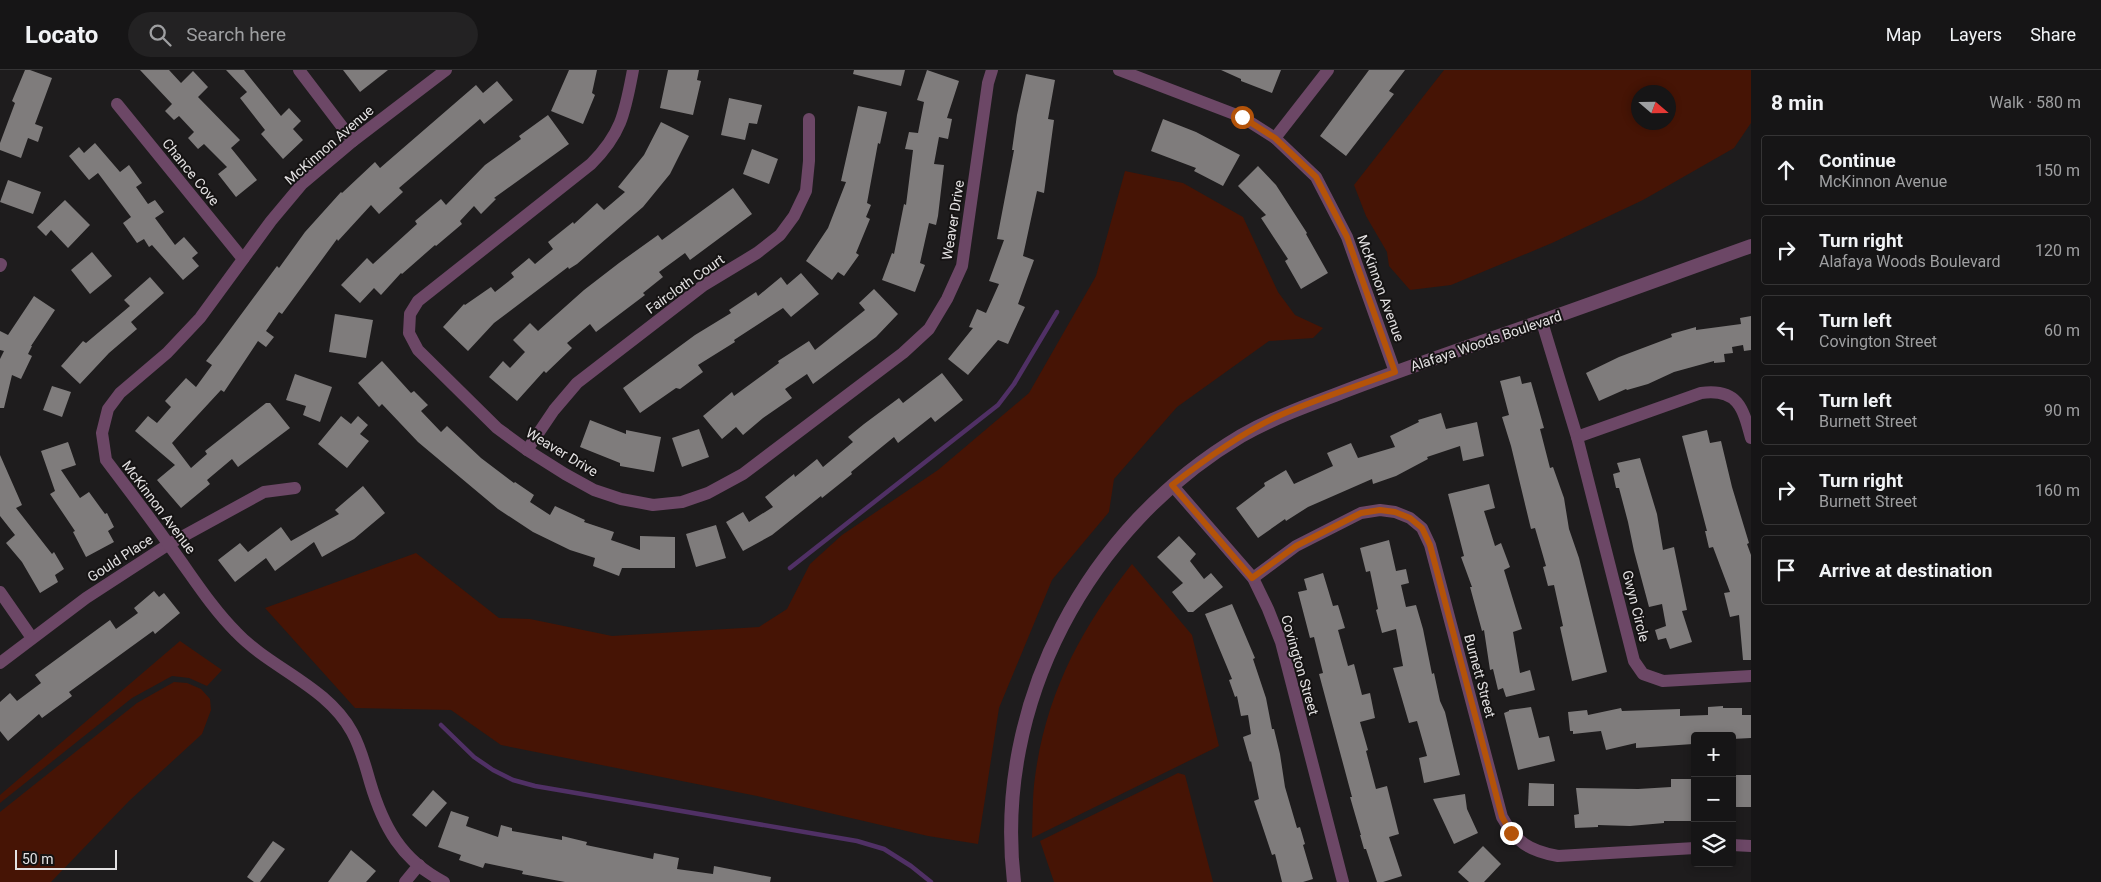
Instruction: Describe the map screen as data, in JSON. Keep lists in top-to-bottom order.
{
  "streets": {
    "street": [
      "McKinnon Avenue",
      "Chance Cove",
      "Weaver Drive",
      "Faircloth Court",
      "Alafaya Woods Boulevard",
      "Gould Place",
      "Gwyn Circle",
      "Covington Street",
      "Burnett Street"
    ]
  },
  "crossings": [
    ["McKinnon Avenue", "Chance Cove"],
    ["McKinnon Avenue", "Alafaya Woods Boulevard"],
    ["McKinnon Avenue", "Gould Place"],
    ["Weaver Drive", "Faircloth Court"],
    ["Alafaya Woods Boulevard", "Gwyn Circle"],
    ["Alafaya Woods Boulevard", "Covington Street"],
    ["Covington Street", "Burnett Street"]
  ],
  "scale_bar": "50 m",
  "north": "right",
  "page": {
    "header": "Locato",
    "search": "Search here",
    "nav": ["Map", "Layers", "Share"],
    "heading": ["8 min", "Walk · 580 m"],
    "list": [
      ["Continue", "McKinnon Avenue", "150 m"],
      ["Turn right", "Alafaya Woods Boulevard", "120 m"],
      ["Turn left", "Covington Street", "60 m"],
      ["Turn left", "Burnett Street", "90 m"],
      ["Turn right", "Burnett Street", "160 m"],
      "Arrive at destination"
    ],
    "map_buttons": ["+", "−"],
    "scale": "50 m"
  }
}
